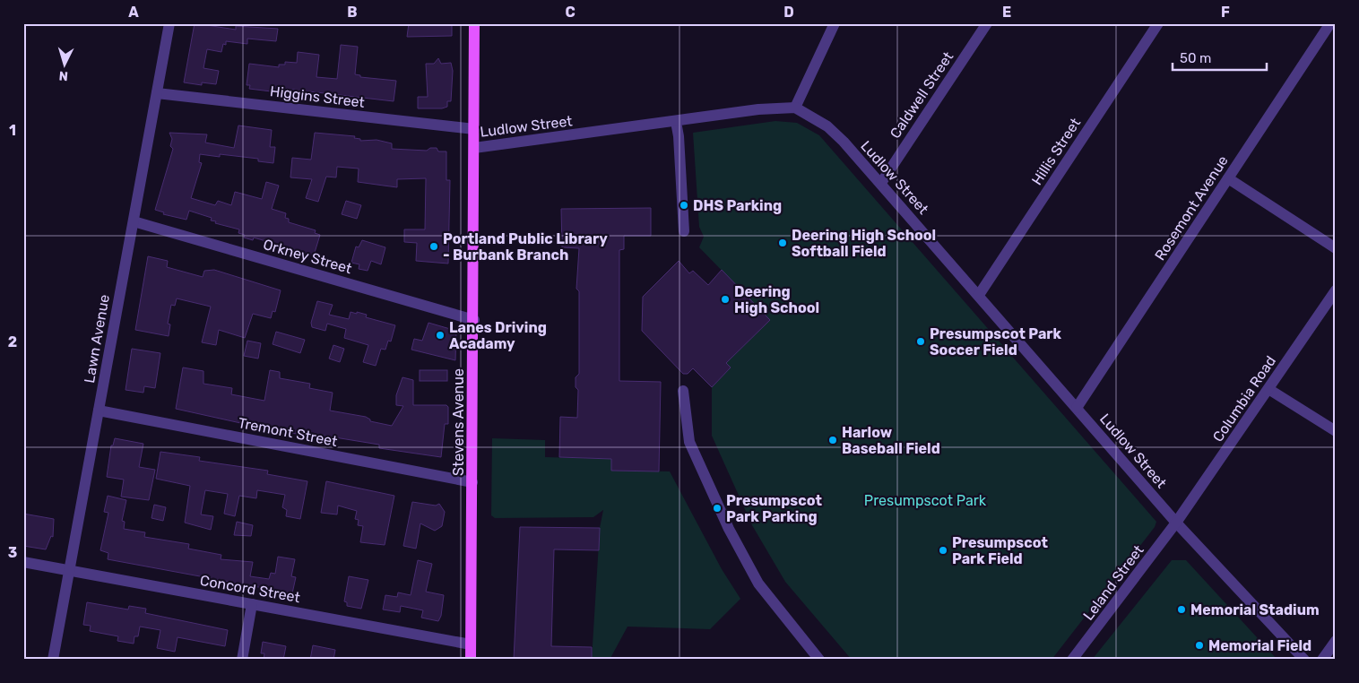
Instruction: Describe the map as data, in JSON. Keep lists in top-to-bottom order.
{
  "streets": {
    "main road": ["Stevens Avenue"],
    "street": [
      "Caldwell Street",
      "Higgins Street",
      "Ludlow Street",
      "Hillis Street",
      "Rosemont Avenue",
      "Orkney Street",
      "Lawn Avenue",
      "Columbia Road",
      "Tremont Street",
      "Leland Street",
      "Concord Street"
    ]
  },
  "crossings": [
    ["Caldwell Street", "Ludlow Street"],
    ["Higgins Street", "Lawn Avenue"],
    ["Higgins Street", "Stevens Avenue"],
    ["Ludlow Street", "Hillis Street"],
    ["Ludlow Street", "Rosemont Avenue"],
    ["Ludlow Street", "Columbia Road"],
    ["Ludlow Street", "Stevens Avenue"],
    ["Ludlow Street", "Leland Street"],
    ["Orkney Street", "Lawn Avenue"],
    ["Orkney Street", "Stevens Avenue"],
    ["Lawn Avenue", "Tremont Street"],
    ["Lawn Avenue", "Concord Street"],
    ["Columbia Road", "Leland Street"],
    ["Stevens Avenue", "Tremont Street"],
    ["Stevens Avenue", "Concord Street"]
  ],
  "parks": ["Presumpscot Park"],
  "places": [
    "DHS Parking",
    "Deering High School Softball Field",
    "Portland Public Library - Burbank Branch",
    "Deering High School",
    "Lanes Driving Acadamy",
    "Presumpscot Park Soccer Field",
    "Harlow Baseball Field",
    "Presumpscot Park Parking",
    "Presumpscot Park Field",
    "Memorial Stadium",
    "Memorial Field"
  ],
  "scale_bar": "50 m",
  "north": "bottom",
  "grid": {
    "columns": [
      "A",
      "B",
      "C",
      "D",
      "E",
      "F"
    ],
    "rows": ["1", "2", "3"]
  }
}
